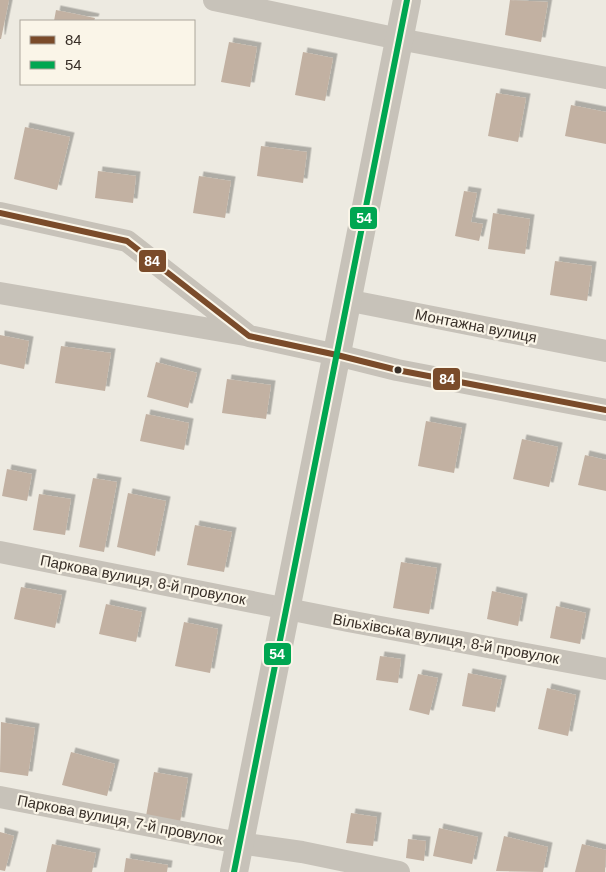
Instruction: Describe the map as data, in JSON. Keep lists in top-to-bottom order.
{
  "streets": {
    "street": [
      "Монтажна вулиця",
      "Паркова вулиця, 8-й провулок",
      "Вільхівська вулиця, 8-й провулок",
      "Паркова вулиця, 7-й провулок"
    ]
  },
  "crossings": [
    ["Паркова вулиця, 8-й провулок", "Вільхівська вулиця, 8-й провулок"]
  ],
  "lines": ["transit line 54", "transit line 84"],
  "legend": ["84", "54"]
}
